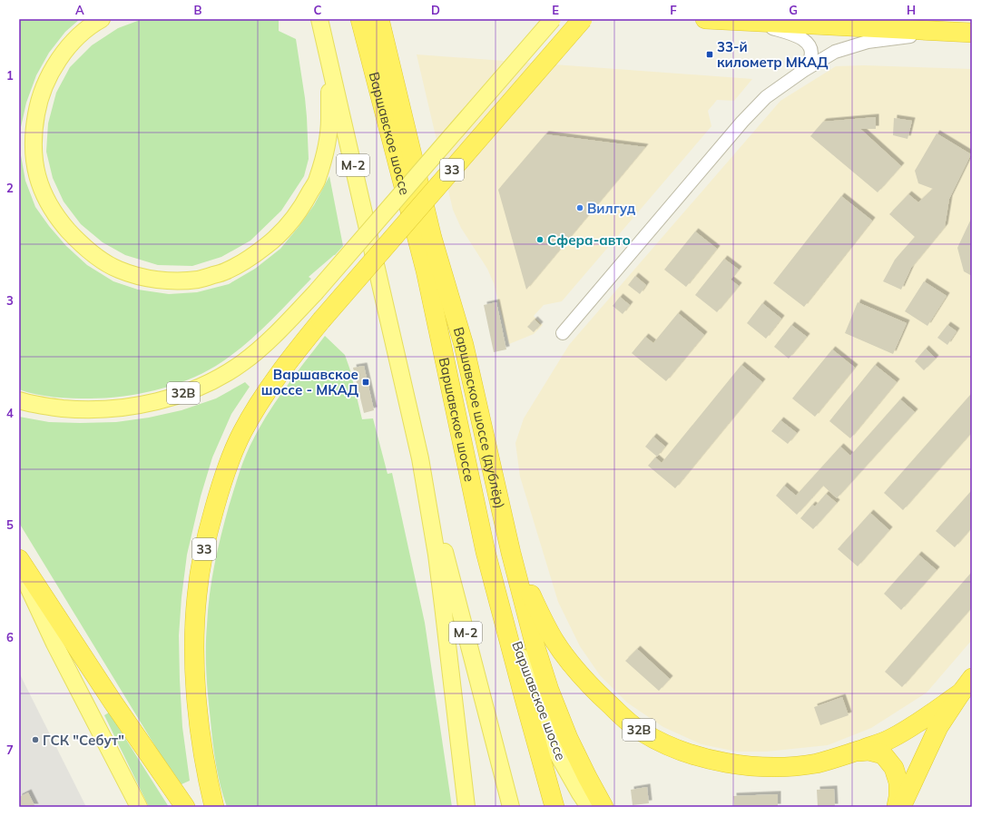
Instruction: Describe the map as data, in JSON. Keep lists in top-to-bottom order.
{
  "streets": {
    "highway": [
      "Варшавское шоссе",
      "33",
      "32B",
      "Варшавское шоссе (дублёр)"
    ],
    "main road": ["М-2"]
  },
  "crossings": [
    ["32B", "Варшавское шоссе (дублёр)"]
  ],
  "places": {
    "transit": ["33-й километр МКАД", "Варшавское шоссе - МКАД"],
    "other": ["Вилгуд", "Сфера-авто", "ГСК \"Себут\""]
  },
  "grid": {
    "columns": [
      "A",
      "B",
      "C",
      "D",
      "E",
      "F",
      "G",
      "H"
    ],
    "rows": [
      "1",
      "2",
      "3",
      "4",
      "5",
      "6",
      "7"
    ]
  }
}
